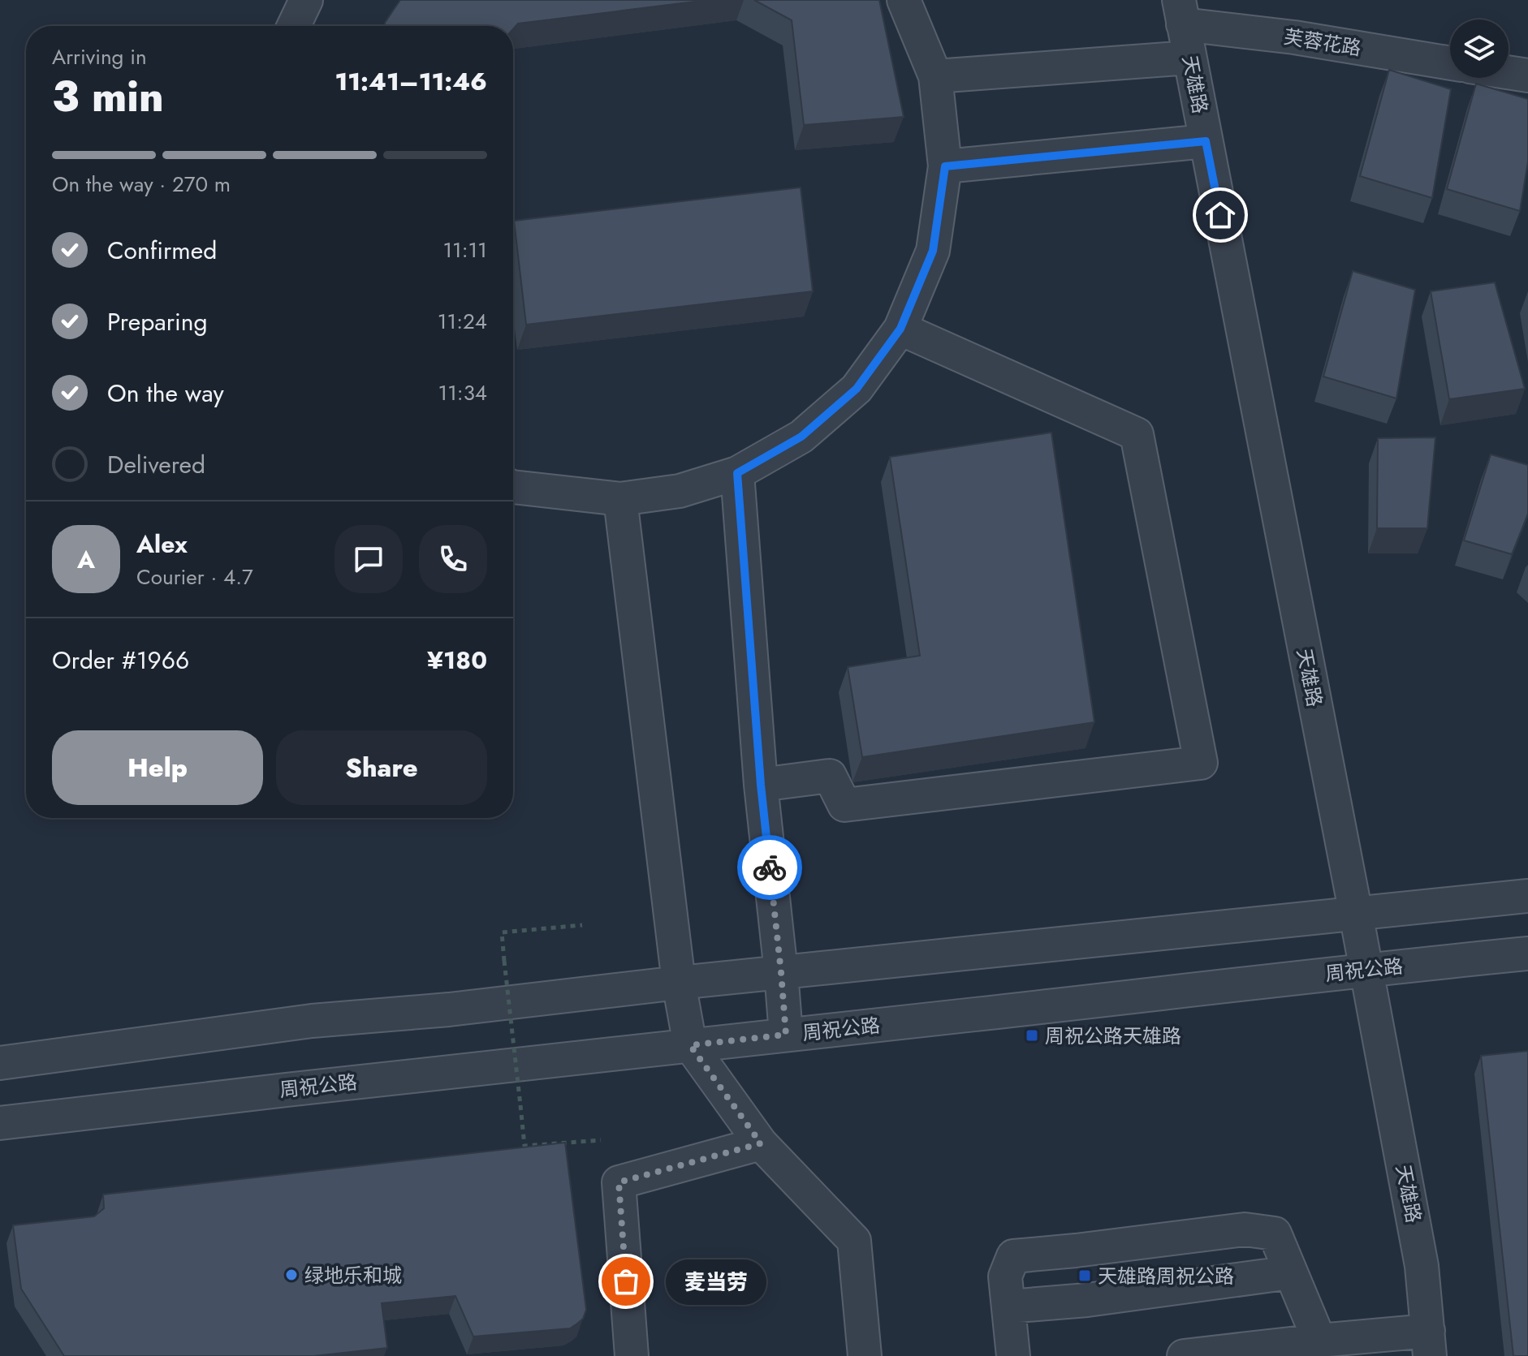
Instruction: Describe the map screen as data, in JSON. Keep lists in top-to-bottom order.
{
  "streets": {
    "street": ["芙蓉花路", "天雄路", "周祝公路"]
  },
  "crossings": [
    ["芙蓉花路", "天雄路"],
    ["天雄路", "周祝公路"]
  ],
  "places": {
    "transit": ["周祝公路天雄路", "天雄路周祝公路"],
    "other": ["绿地乐和城", "麦当劳"]
  },
  "page": {
    "heading": ["3 min", "Arriving in", "11:41–11:46"],
    "panel": [
      "Alex",
      "Courier · 4.7",
      "Order #1966",
      "¥180"
    ],
    "bar": "On the way · 270 m",
    "list": [
      ["Confirmed", "11:11"],
      ["Preparing", "11:24"],
      ["On the way", "11:34"],
      "Delivered"
    ],
    "round": "A",
    "buttons": ["Help", "Share"],
    "bubble": "麦当劳"
  }
}
